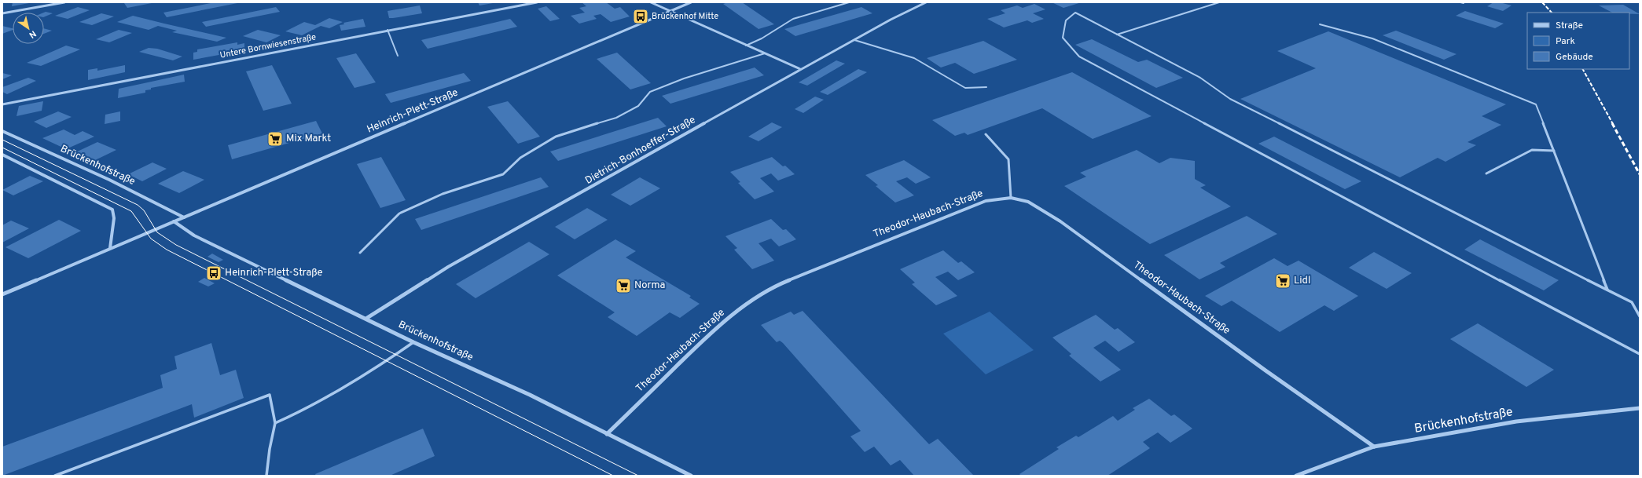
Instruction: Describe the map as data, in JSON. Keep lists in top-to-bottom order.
{
  "streets": {
    "street": [
      "Untere Bornwiesenstraße",
      "Heinrich-Plett-Straße",
      "Dietrich-Bonhoeffer-Straße",
      "Brückenhofstraße",
      "Theodor-Haubach-Straße"
    ]
  },
  "crossings": [
    ["Heinrich-Plett-Straße", "Brückenhofstraße"],
    ["Dietrich-Bonhoeffer-Straße", "Brückenhofstraße"],
    ["Brückenhofstraße", "Theodor-Haubach-Straße"]
  ],
  "places": {
    "bus stop": ["Brückenhof Mitte", "Heinrich-Plett-Straße"],
    "supermarket": ["Mix Markt", "Lidl", "Norma"]
  },
  "legend": ["Straße", "Park", "Gebäude"],
  "north": "bottom right"
}
